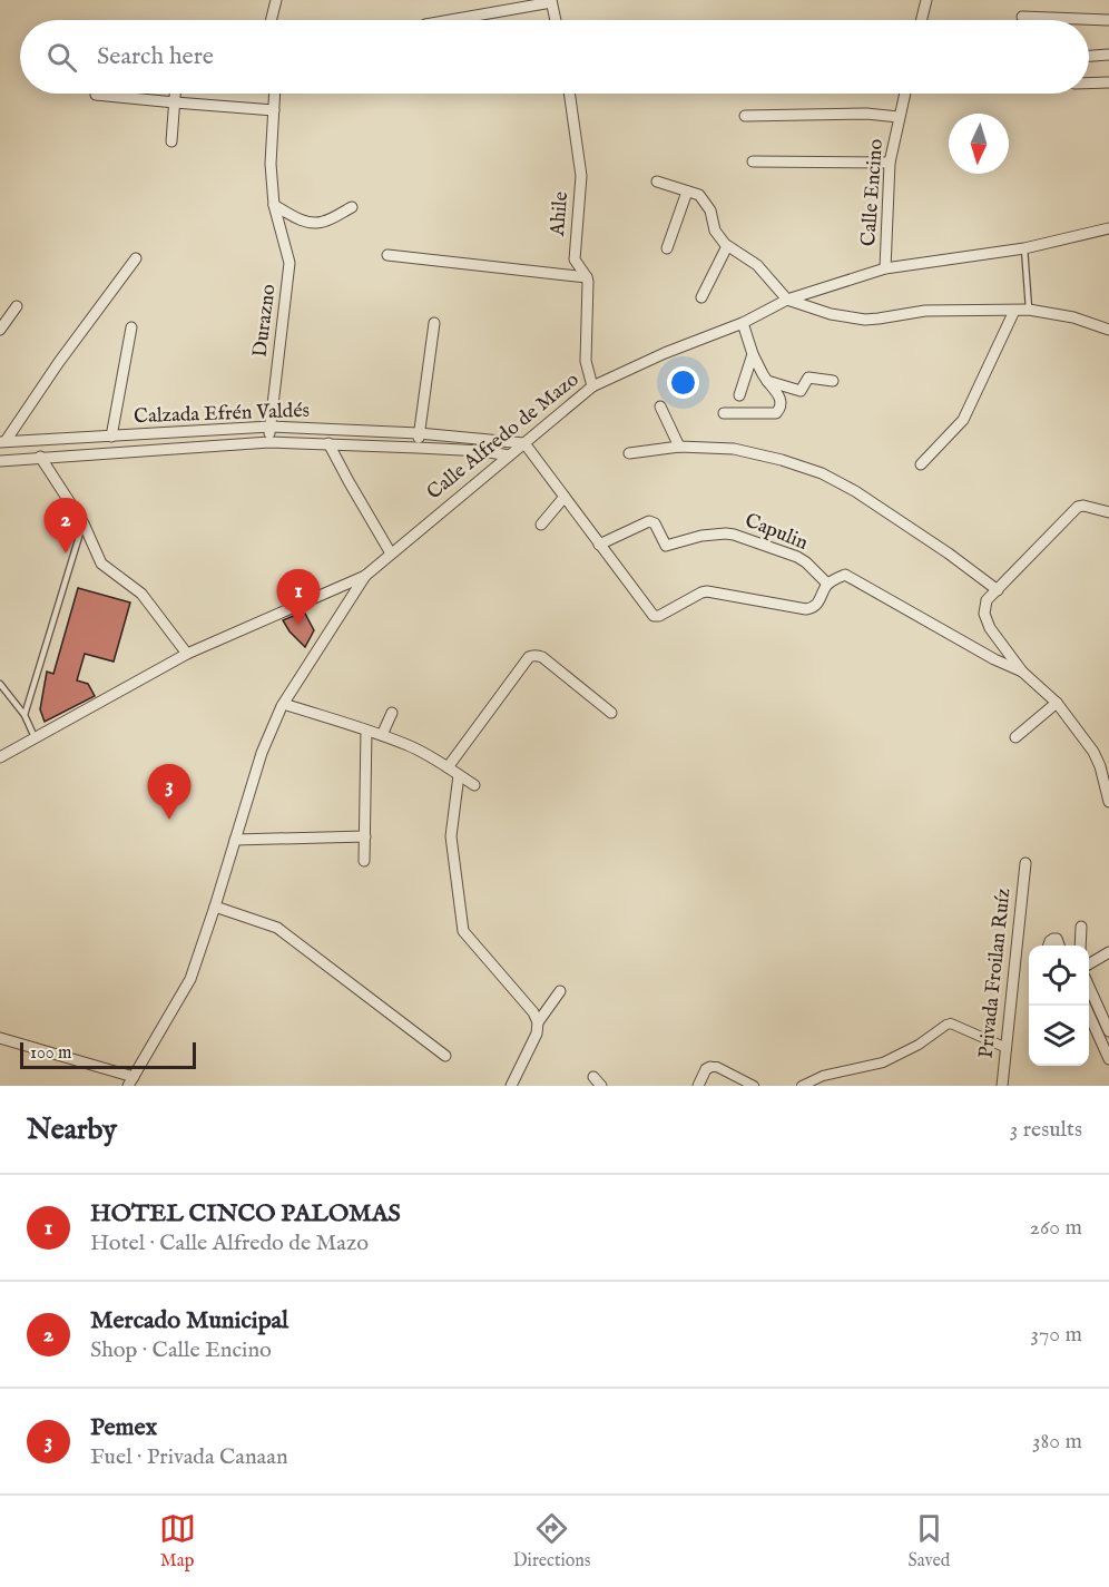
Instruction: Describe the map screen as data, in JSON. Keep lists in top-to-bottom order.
{
  "streets": {
    "street": [
      "Calle Encino",
      "Ahile",
      "Durazno",
      "Calzada Efrén Valdés",
      "Calle Alfredo de Mazo",
      "Capulin",
      "Privada Froilan Ruíz"
    ]
  },
  "crossings": [
    ["Calle Encino", "Calle Alfredo de Mazo"],
    ["Ahile", "Calle Alfredo de Mazo"],
    ["Durazno", "Calzada Efrén Valdés"],
    ["Calzada Efrén Valdés", "Calle Alfredo de Mazo"]
  ],
  "scale_bar": "100 m",
  "north": "bottom",
  "page": {
    "search": "Search here",
    "pins": ["2", "1", "3"],
    "scale": "100 m",
    "heading": ["Nearby", "3 results"],
    "list": [
      {
        "mark": "1",
        "name": "HOTEL CINCO PALOMAS",
        "note": "Hotel · Calle Alfredo de Mazo",
        "value": "260 m"
      },
      {
        "mark": "2",
        "name": "Mercado Municipal",
        "note": "Shop · Calle Encino",
        "value": "370 m"
      },
      {
        "mark": "3",
        "name": "Pemex",
        "note": "Fuel · Privada Canaan",
        "value": "380 m"
      }
    ],
    "nav": ["Map", "Directions", "Saved"]
  }
}
